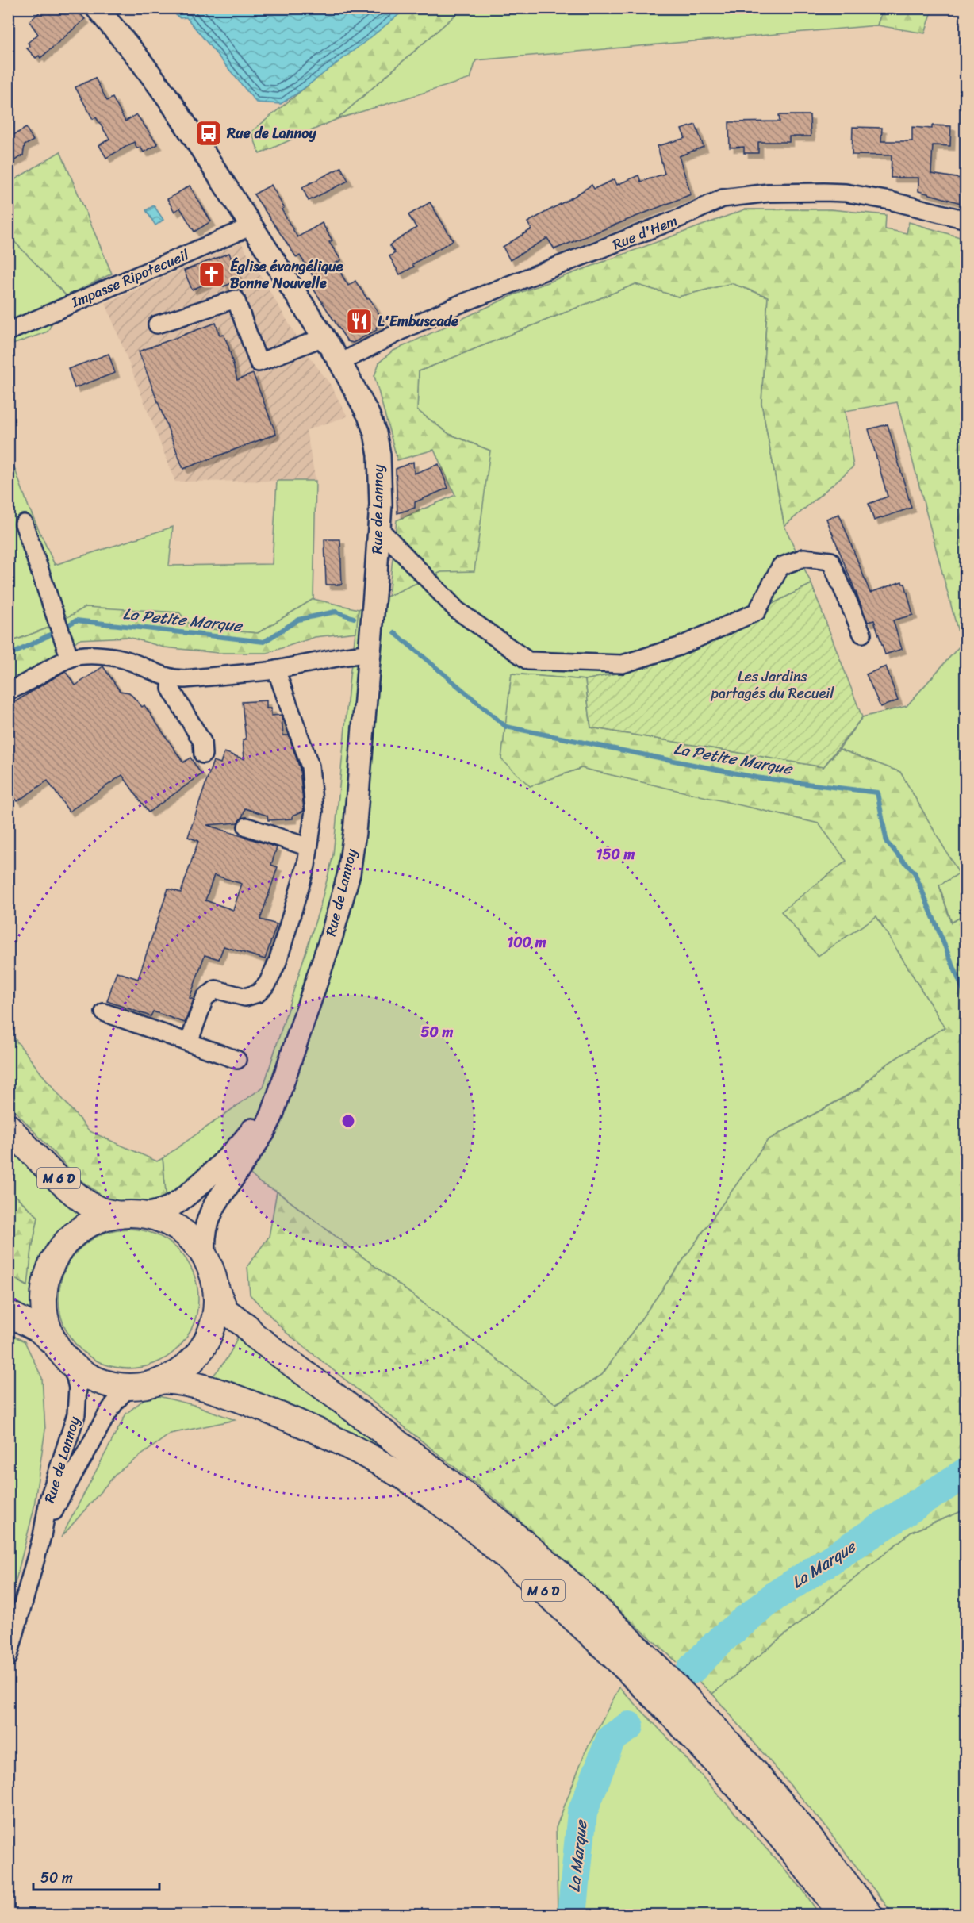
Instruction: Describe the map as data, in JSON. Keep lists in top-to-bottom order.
{
  "streets": {
    "highway": ["M 6 D"],
    "main road": ["Rue de Lannoy"],
    "street": ["Rue d'Hem", "Impasse Ripotecueil"]
  },
  "crossings": [
    ["Rue d'Hem", "Rue de Lannoy"],
    ["Impasse Ripotecueil", "Rue de Lannoy"]
  ],
  "water": ["La Petite Marque", "La Marque"],
  "parks": ["Les Jardins partagés du Recueil"],
  "places": {
    "bus stop": ["Rue de Lannoy"],
    "church": ["Église évangélique Bonne Nouvelle"],
    "restaurant": ["L'Embuscade"]
  },
  "scale_bar": "50 m",
  "rings": ["150 m", "100 m", "50 m"]
}
